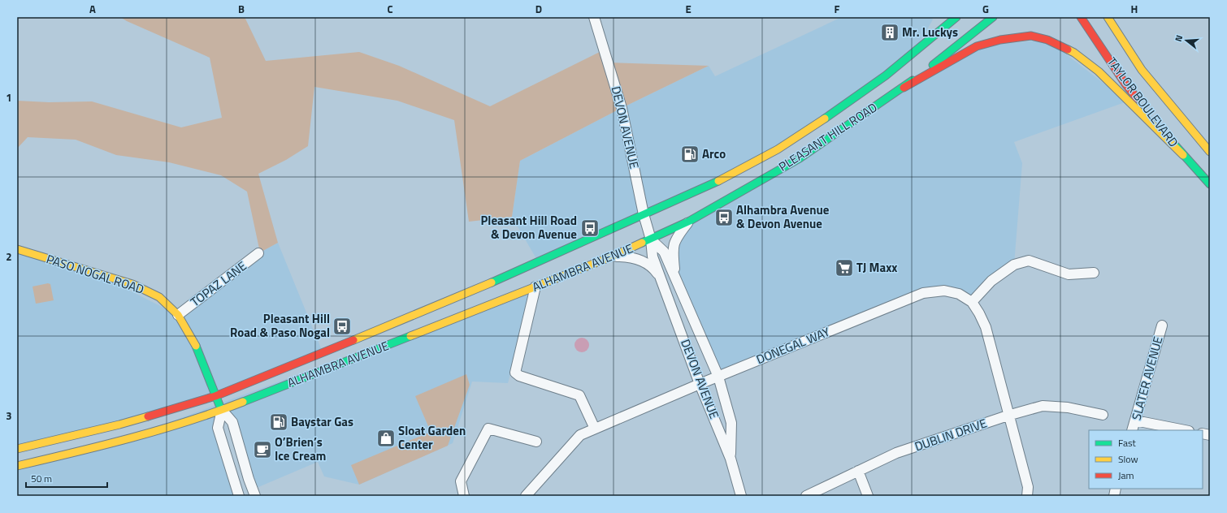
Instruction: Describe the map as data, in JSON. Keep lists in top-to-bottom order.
{
  "streets": {
    "main road": [
      "TAYLOR BOULEVARD",
      "PLEASANT HILL ROAD",
      "ALHAMBRA AVENUE",
      "PASO NOGAL ROAD"
    ],
    "street": [
      "DEVON AVENUE",
      "TOPAZ LANE",
      "DONEGAL WAY",
      "SLATER AVENUE",
      "DUBLIN DRIVE"
    ]
  },
  "crossings": [
    ["DEVON AVENUE", "PLEASANT HILL ROAD"],
    ["DEVON AVENUE", "ALHAMBRA AVENUE"],
    ["DEVON AVENUE", "DONEGAL WAY"],
    ["PLEASANT HILL ROAD", "ALHAMBRA AVENUE"],
    ["ALHAMBRA AVENUE", "PASO NOGAL ROAD"],
    ["PASO NOGAL ROAD", "TOPAZ LANE"]
  ],
  "places": {
    "building": ["Mr. Luckys"],
    "fuel station": ["Arco", "Baystar Gas"],
    "bus stop": ["Alhambra Avenue & Devon Avenue", "Pleasant Hill Road & Devon Avenue", "Pleasant Hill Road & Paso Nogal"],
    "supermarket": ["TJ Maxx"],
    "shop": ["Sloat Garden Center"],
    "cafe": ["O’Brien’s Ice Cream"]
  },
  "legend": ["Fast", "Slow", "Jam"],
  "scale_bar": "50 m",
  "north": "left",
  "grid": {
    "columns": [
      "A",
      "B",
      "C",
      "D",
      "E",
      "F",
      "G",
      "H"
    ],
    "rows": ["1", "2", "3"]
  }
}
